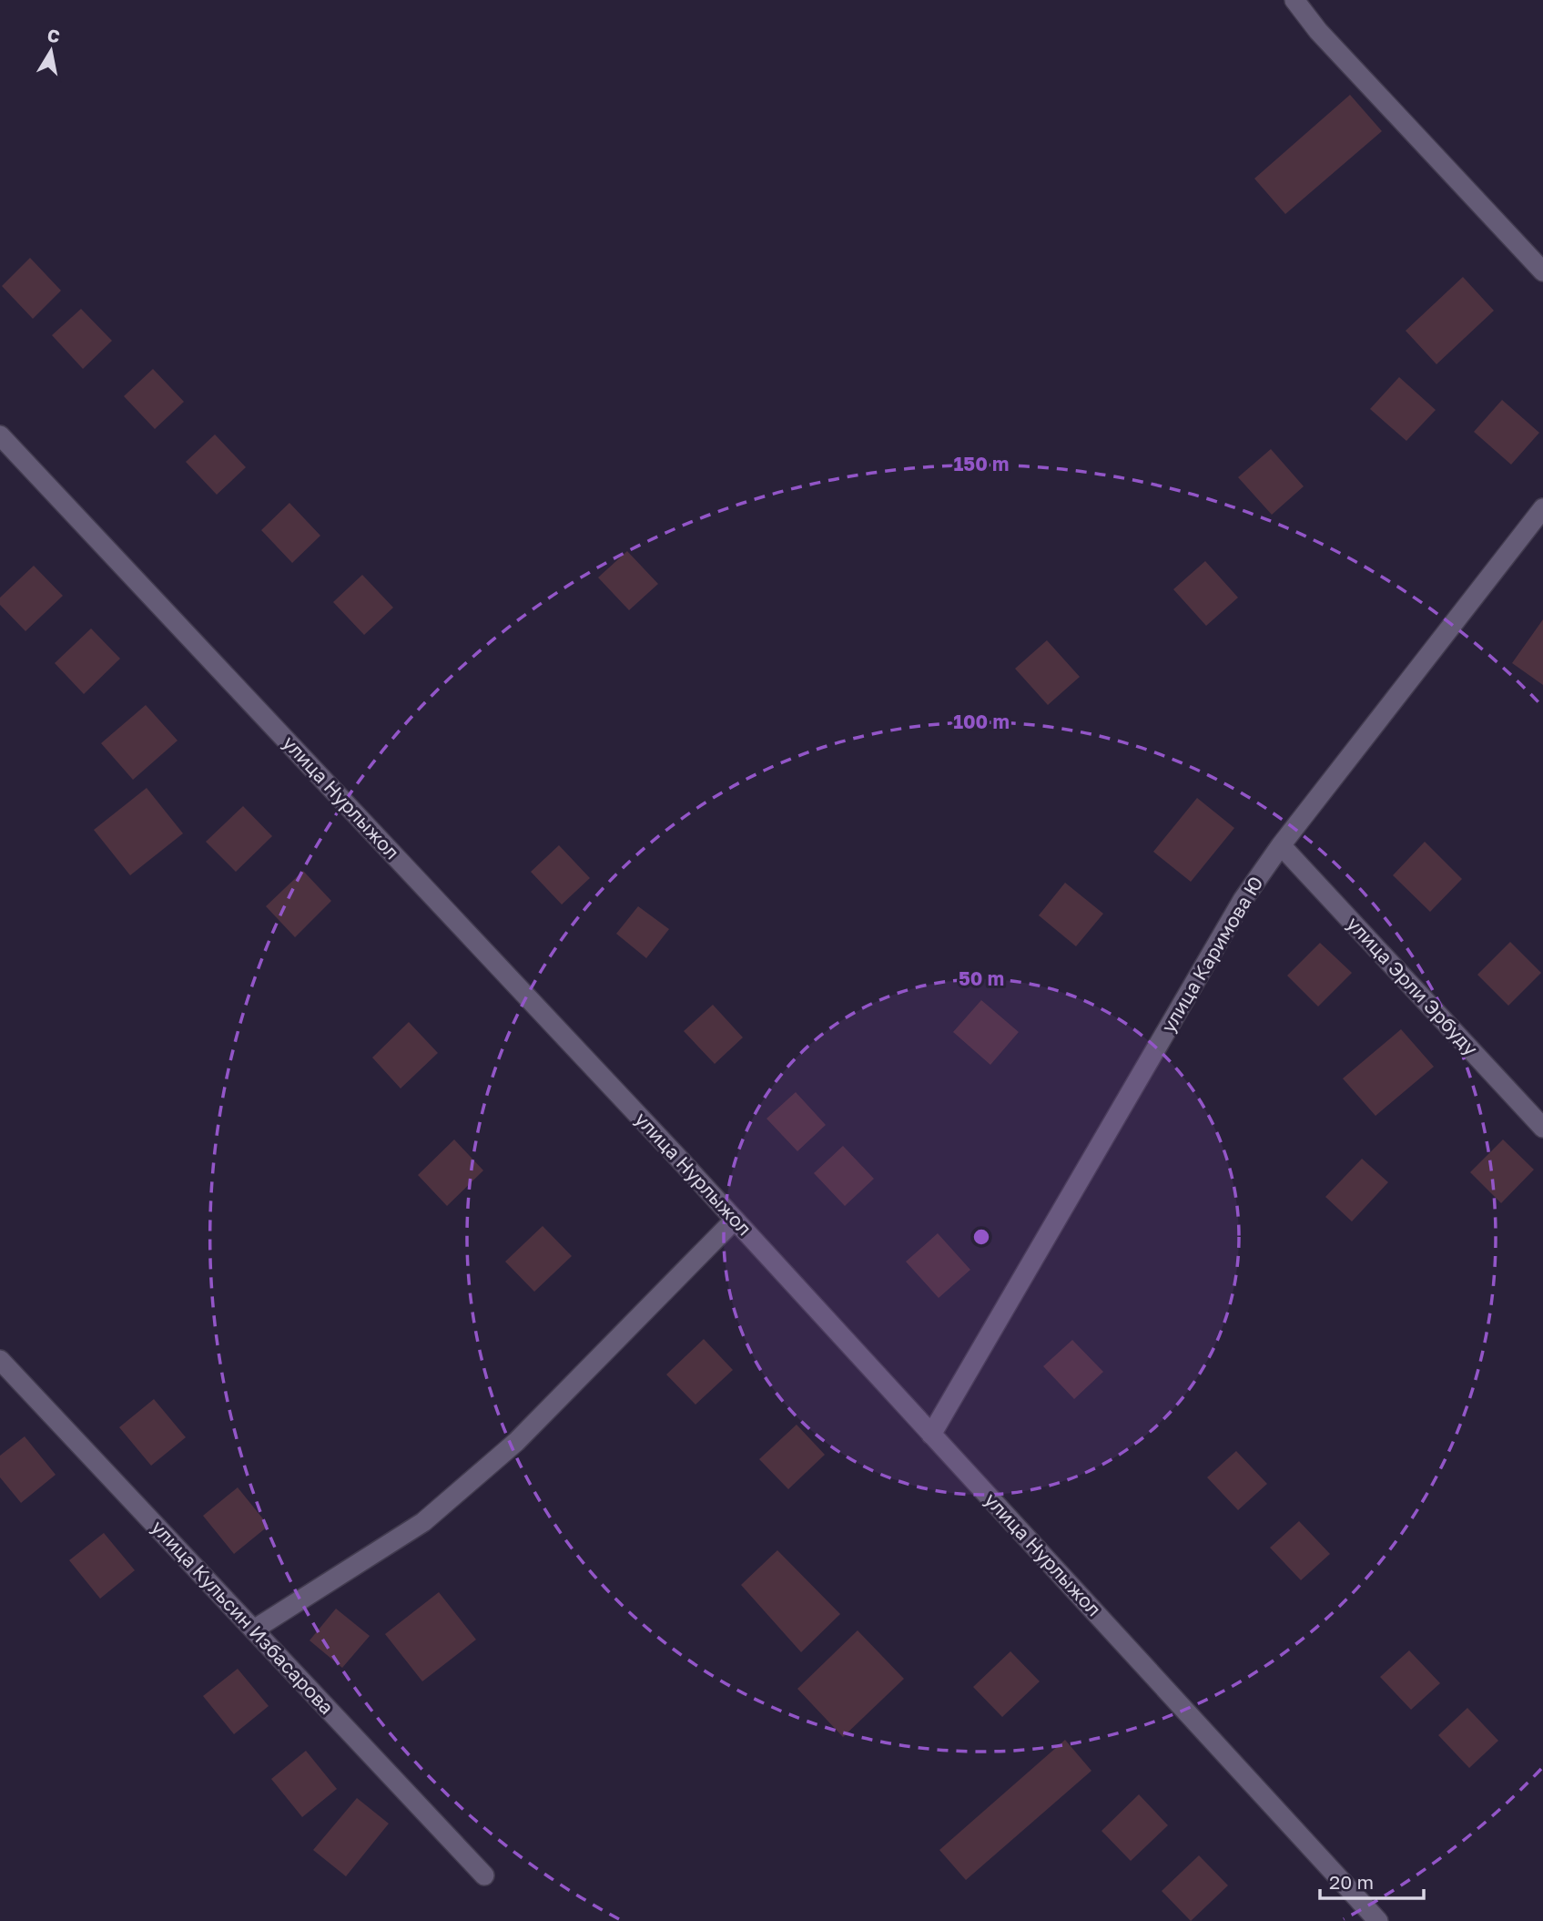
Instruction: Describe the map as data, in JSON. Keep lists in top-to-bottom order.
{
  "streets": {
    "street": [
      "улица Нурлыжол",
      "улица Каримова Ю",
      "улица Эрли Эрбуду",
      "улица Кульсин Избасарова"
    ]
  },
  "crossings": [
    ["улица Нурлыжол", "улица Каримова Ю"],
    ["улица Каримова Ю", "улица Эрли Эрбуду"]
  ],
  "scale_bar": "20 m",
  "north": "top",
  "rings": ["150 m", "100 m", "50 m"]
}
